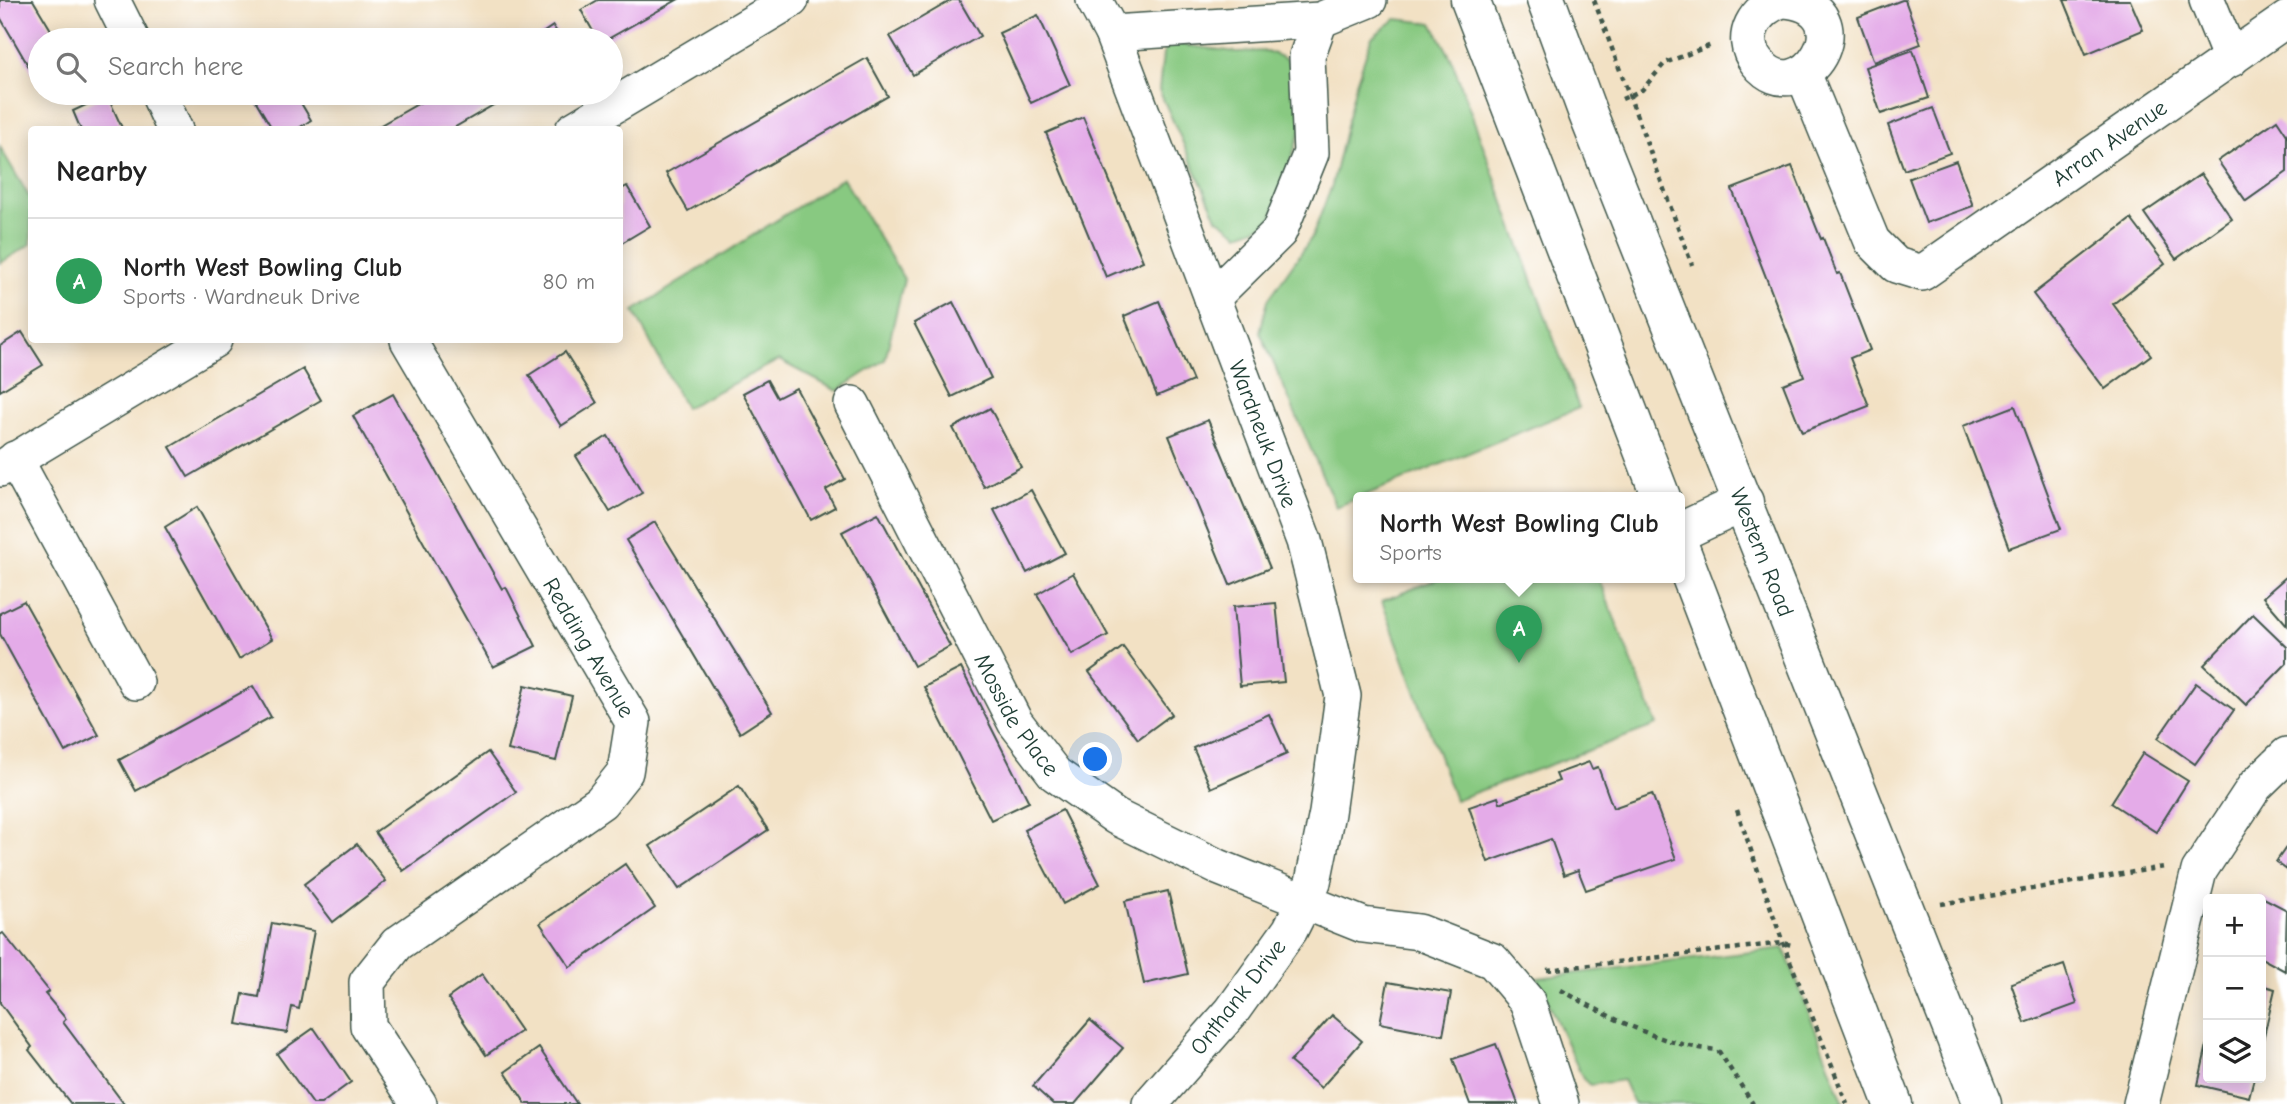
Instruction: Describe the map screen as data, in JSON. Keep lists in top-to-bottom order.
{
  "streets": {
    "main road": ["Western Road"],
    "street": [
      "Arran Avenue",
      "Wardneuk Drive",
      "Redding Avenue",
      "Mosside Place",
      "Onthank Drive"
    ]
  },
  "crossings": [
    ["Wardneuk Drive", "Mosside Place"],
    ["Wardneuk Drive", "Onthank Drive"],
    ["Mosside Place", "Onthank Drive"]
  ],
  "page": {
    "search": "Search here",
    "heading": "Nearby",
    "list": [
      {
        "mark": "A",
        "name": "North West Bowling Club",
        "note": "Sports · Wardneuk Drive",
        "value": "80 m"
      }
    ],
    "popup": ["North West Bowling Club", "Sports"],
    "pins": "A",
    "map_buttons": ["+", "−"]
  }
}
